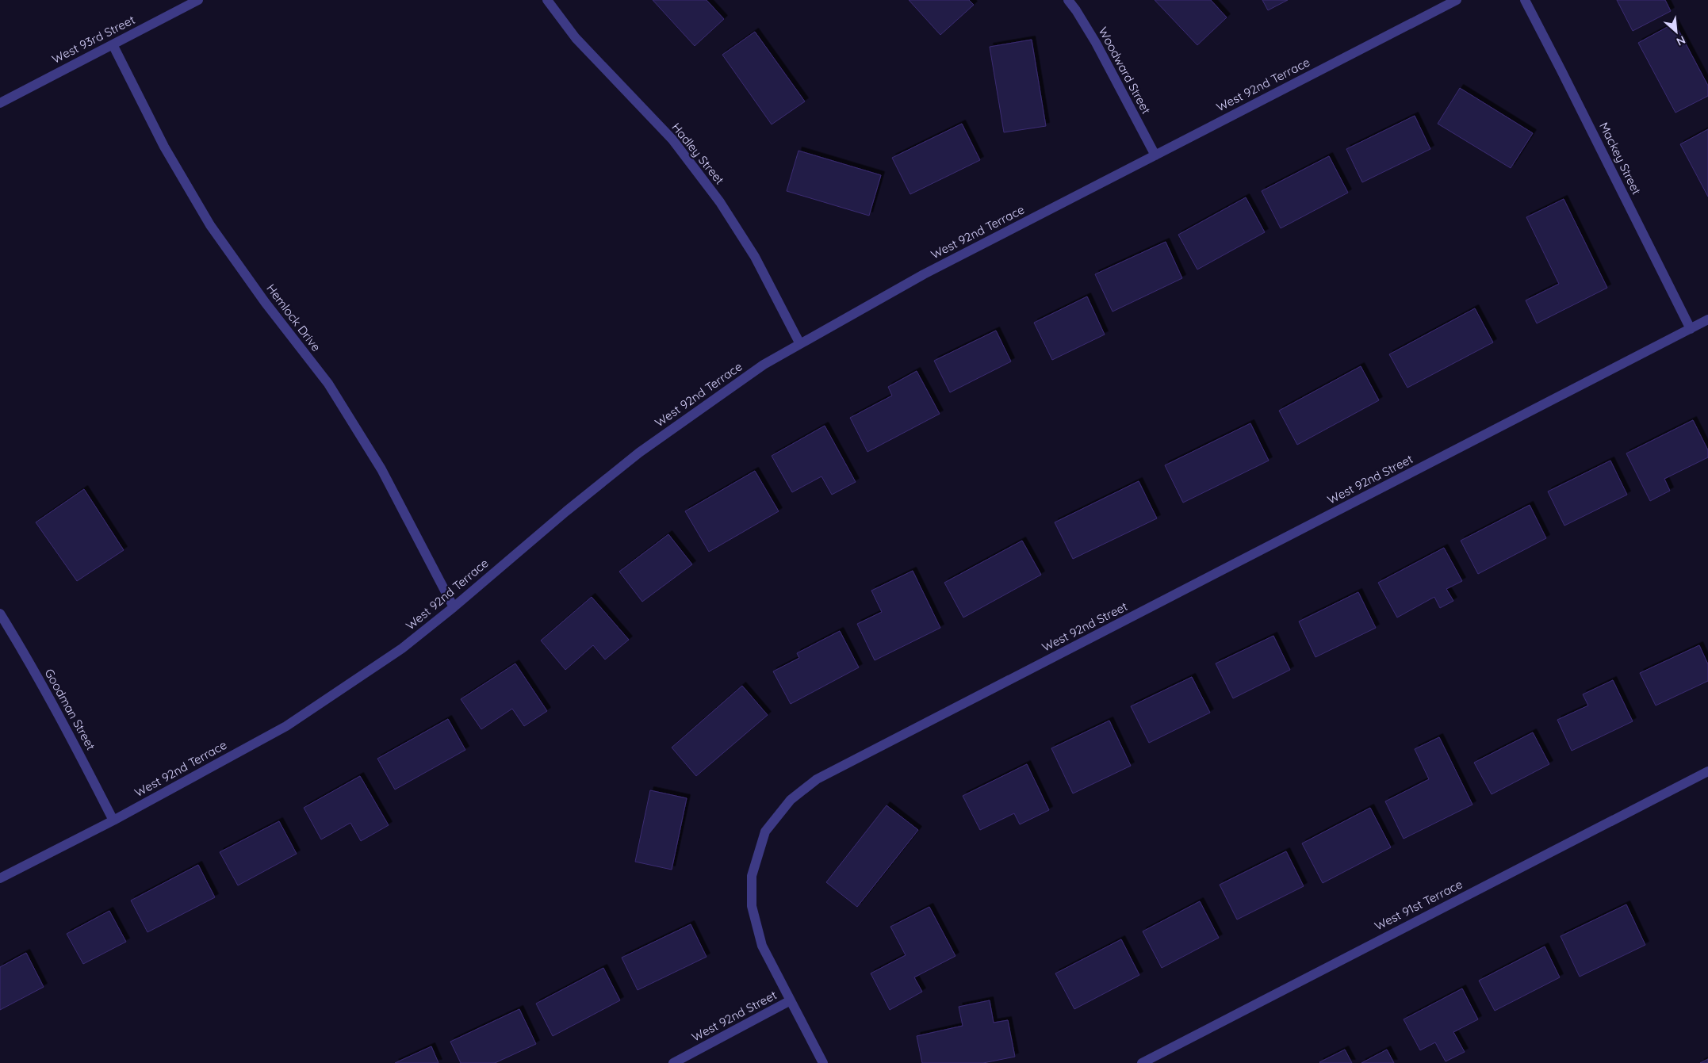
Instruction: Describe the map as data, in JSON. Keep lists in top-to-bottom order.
{
  "streets": {
    "street": [
      "West 93rd Street",
      "Woodward Street",
      "West 92nd Terrace",
      "Hadley Street",
      "Mackey Street",
      "Hemlock Drive",
      "West 92nd Street",
      "Goodman Street",
      "West 91st Terrace"
    ]
  },
  "crossings": [
    ["West 93rd Street", "Hemlock Drive"],
    ["Woodward Street", "West 92nd Terrace"],
    ["West 92nd Terrace", "Hadley Street"],
    ["West 92nd Terrace", "Hemlock Drive"],
    ["West 92nd Terrace", "Goodman Street"],
    ["Mackey Street", "West 92nd Street"]
  ],
  "north": "bottom right"
}
